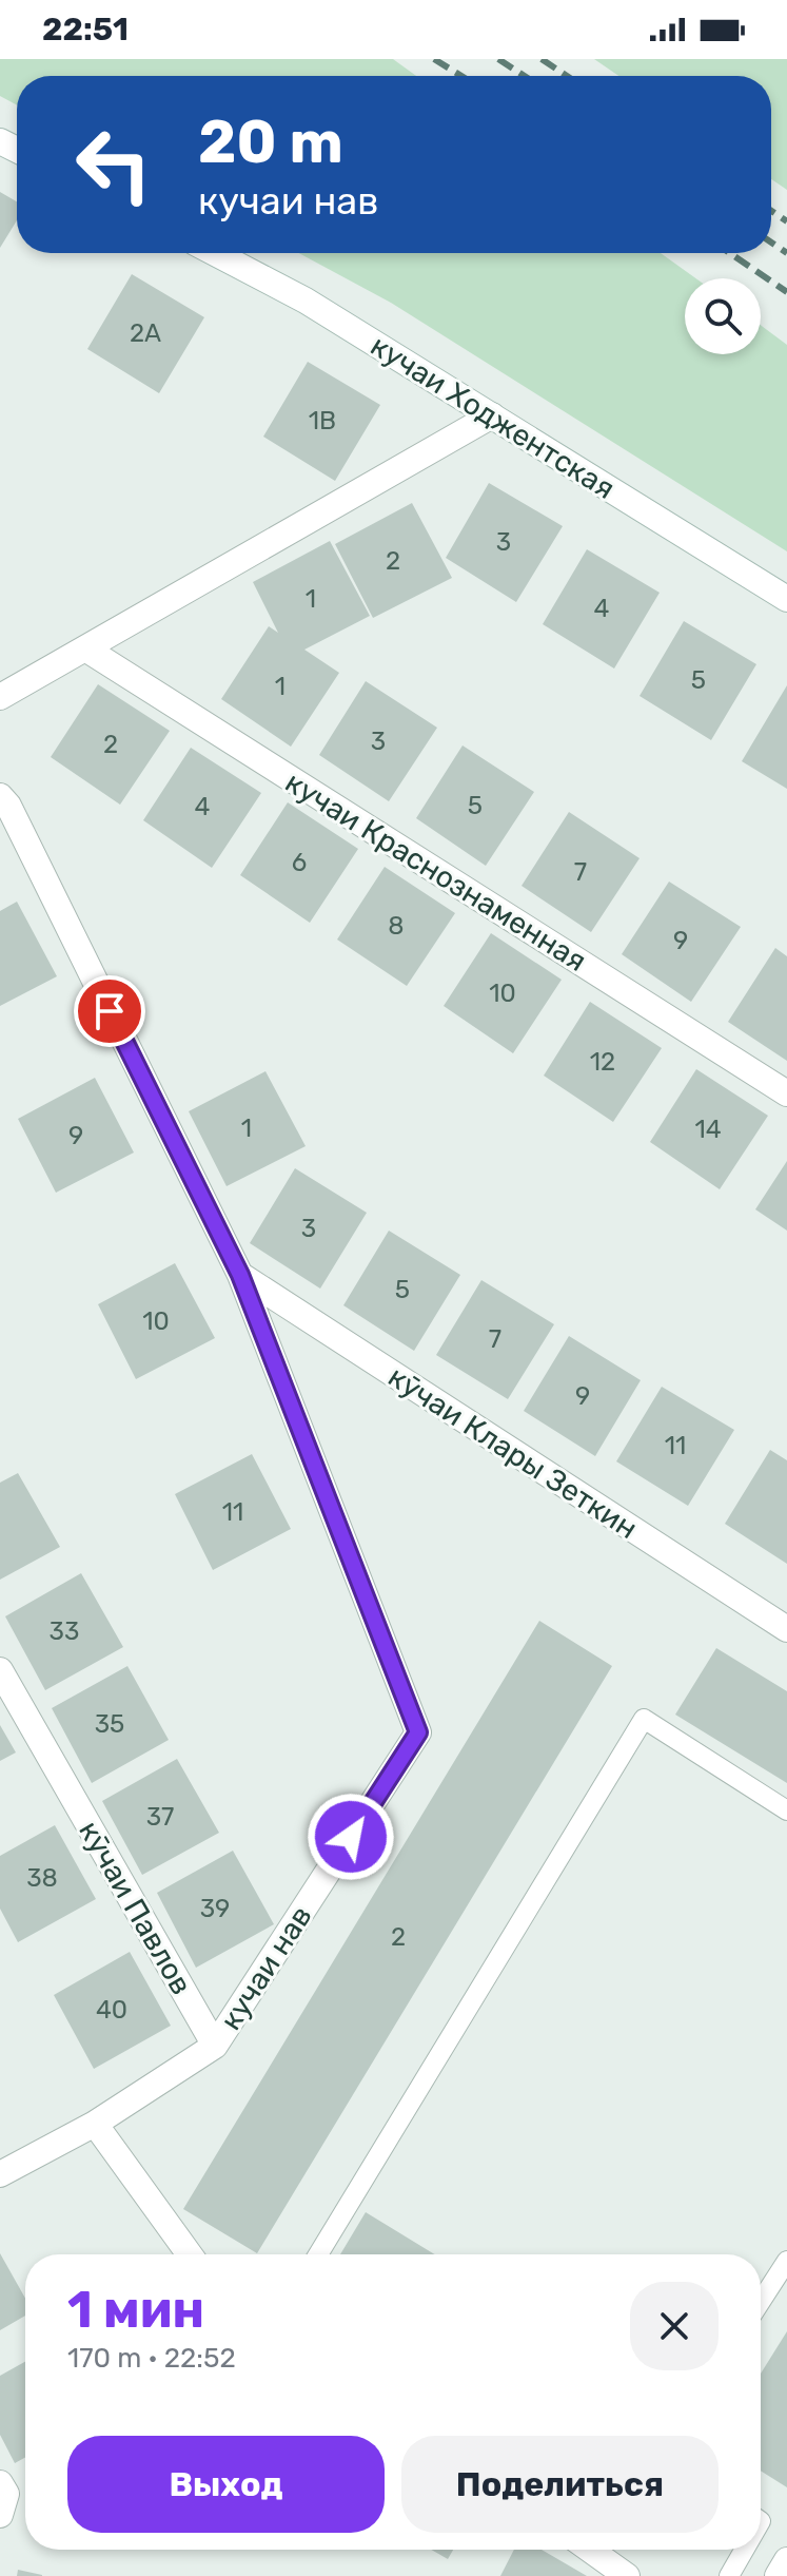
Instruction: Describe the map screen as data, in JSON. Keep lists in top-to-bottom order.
{
  "streets": {
    "street": [
      "кучаи Ходжентская",
      "кучаи Краснознаменная",
      "кӯчаи Клары Зеткин",
      "кӯчаи Павлов",
      "кучаи нав"
    ]
  },
  "crossings": [
    ["кӯчаи Клары Зеткин", "кучаи нав"],
    ["кӯчаи Павлов", "кучаи нав"]
  ],
  "house_numbers": [
    "2А",
    "1В",
    "3",
    "2",
    "1",
    "4",
    "5",
    "1",
    "3",
    "2",
    "5",
    "4",
    "6",
    "7",
    "8",
    "9",
    "10",
    "12",
    "1",
    "14",
    "9",
    "3",
    "5",
    "10",
    "7",
    "9",
    "11",
    "11",
    "33",
    "35",
    "37",
    "38",
    "39",
    "2",
    "40"
  ],
  "page": {
    "status": "22:51",
    "turn": ["20 m", "кучаи нав"],
    "heading": ["1 мин", "170 m · 22:52"],
    "buttons": ["Выход", "Поделиться"]
  }
}
